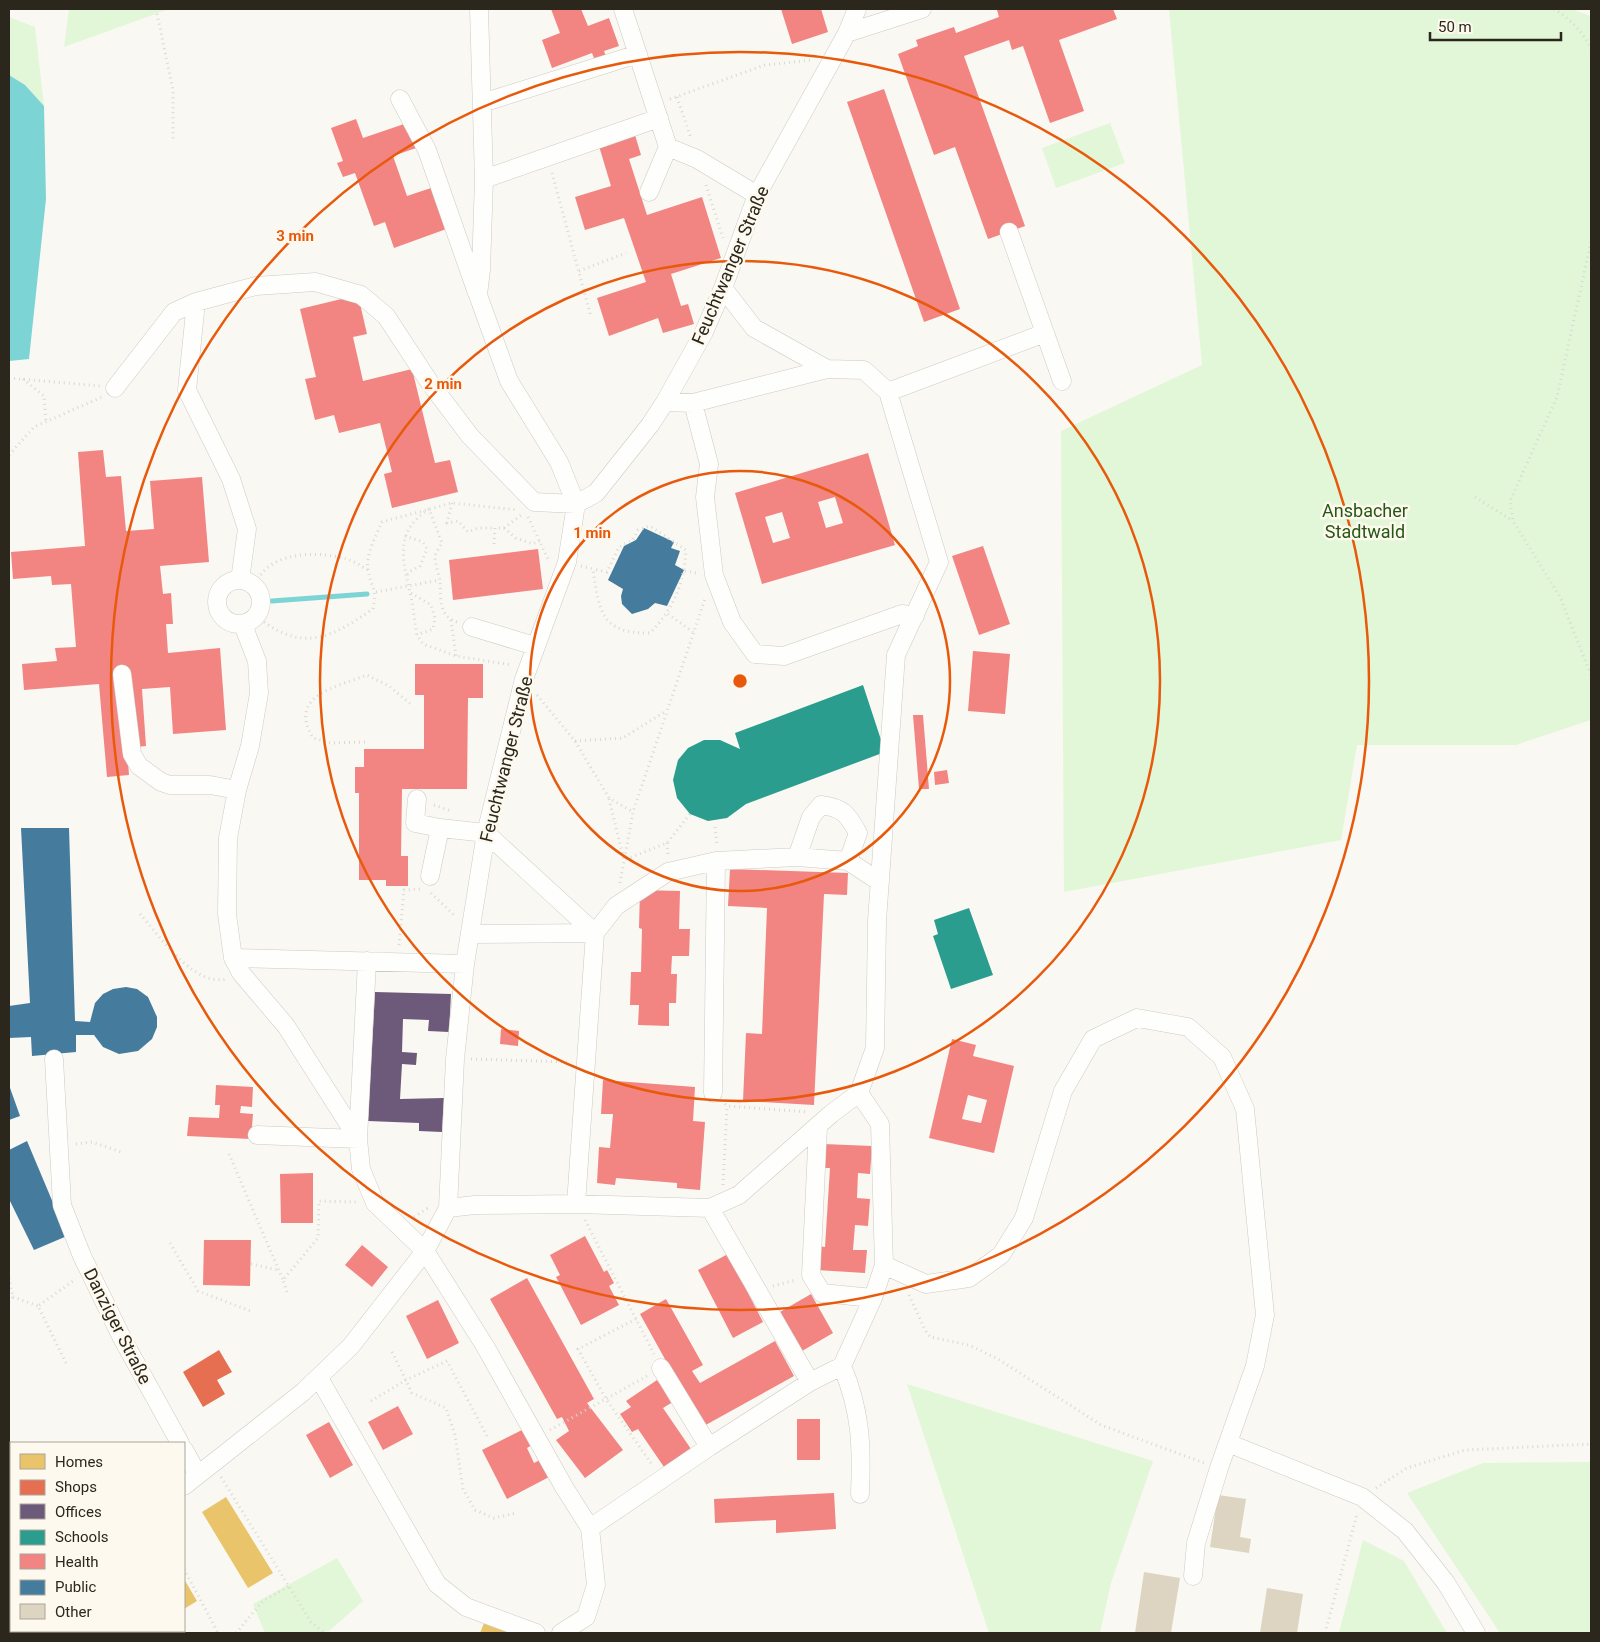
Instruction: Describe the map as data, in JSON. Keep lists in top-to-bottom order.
{
  "streets": {
    "street": ["Feuchtwanger Straße", "Danziger Straße"]
  },
  "parks": ["Ansbacher Stadtwald"],
  "legend": [
    "Homes",
    "Shops",
    "Offices",
    "Schools",
    "Health",
    "Public",
    "Other"
  ],
  "scale_bar": "50 m",
  "rings": ["3 min", "2 min", "1 min"]
}
